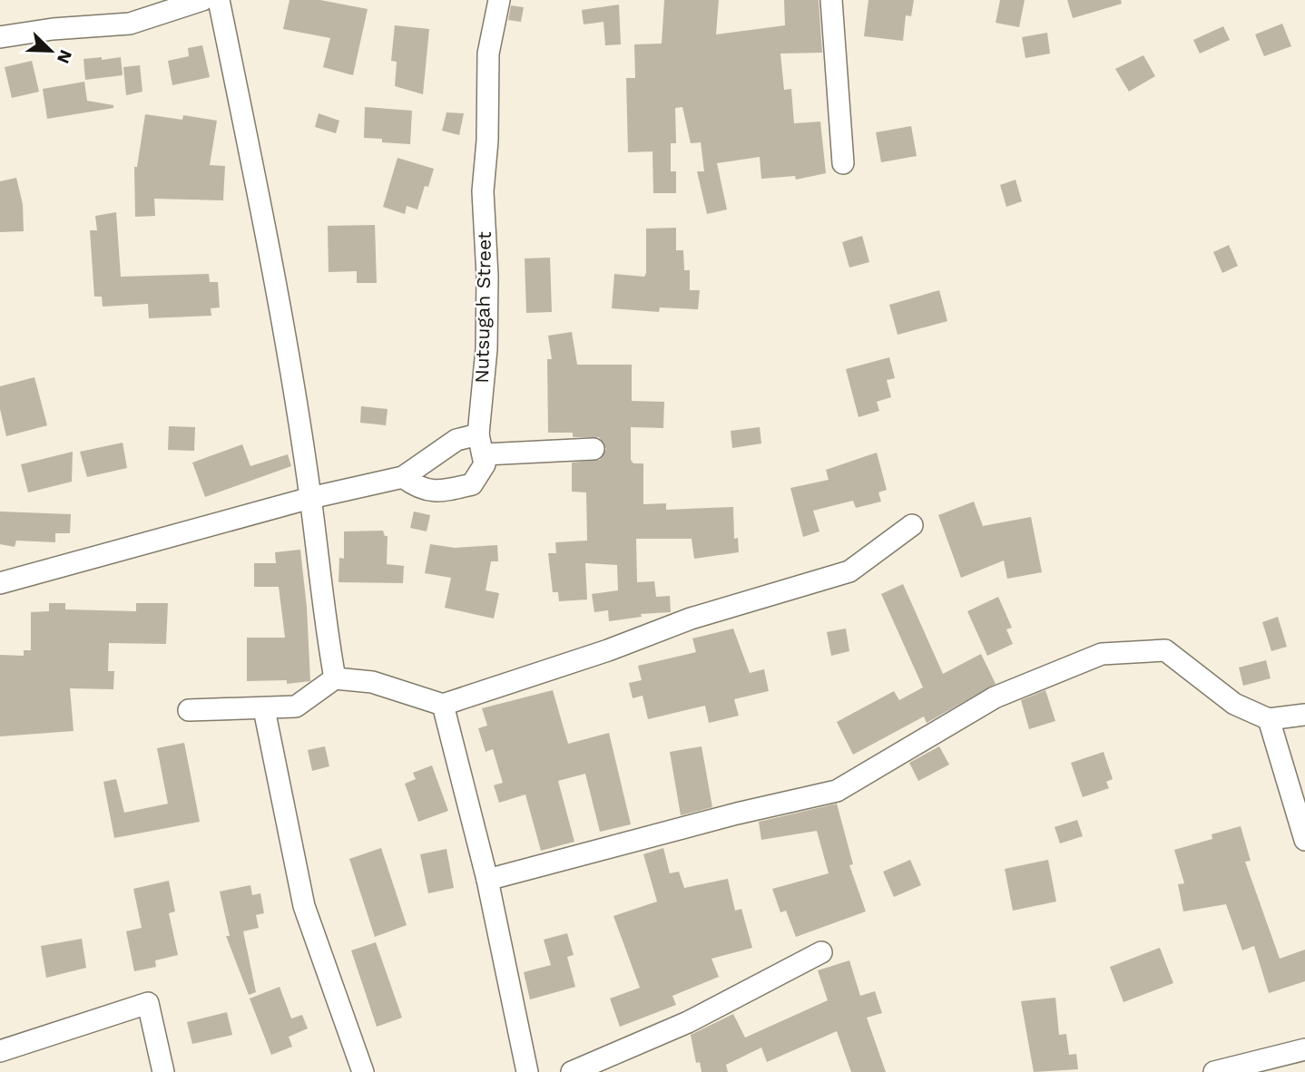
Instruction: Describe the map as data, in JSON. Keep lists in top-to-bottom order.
{
  "streets": {
    "street": ["Nutsugah Street"]
  },
  "north": "bottom right"
}
